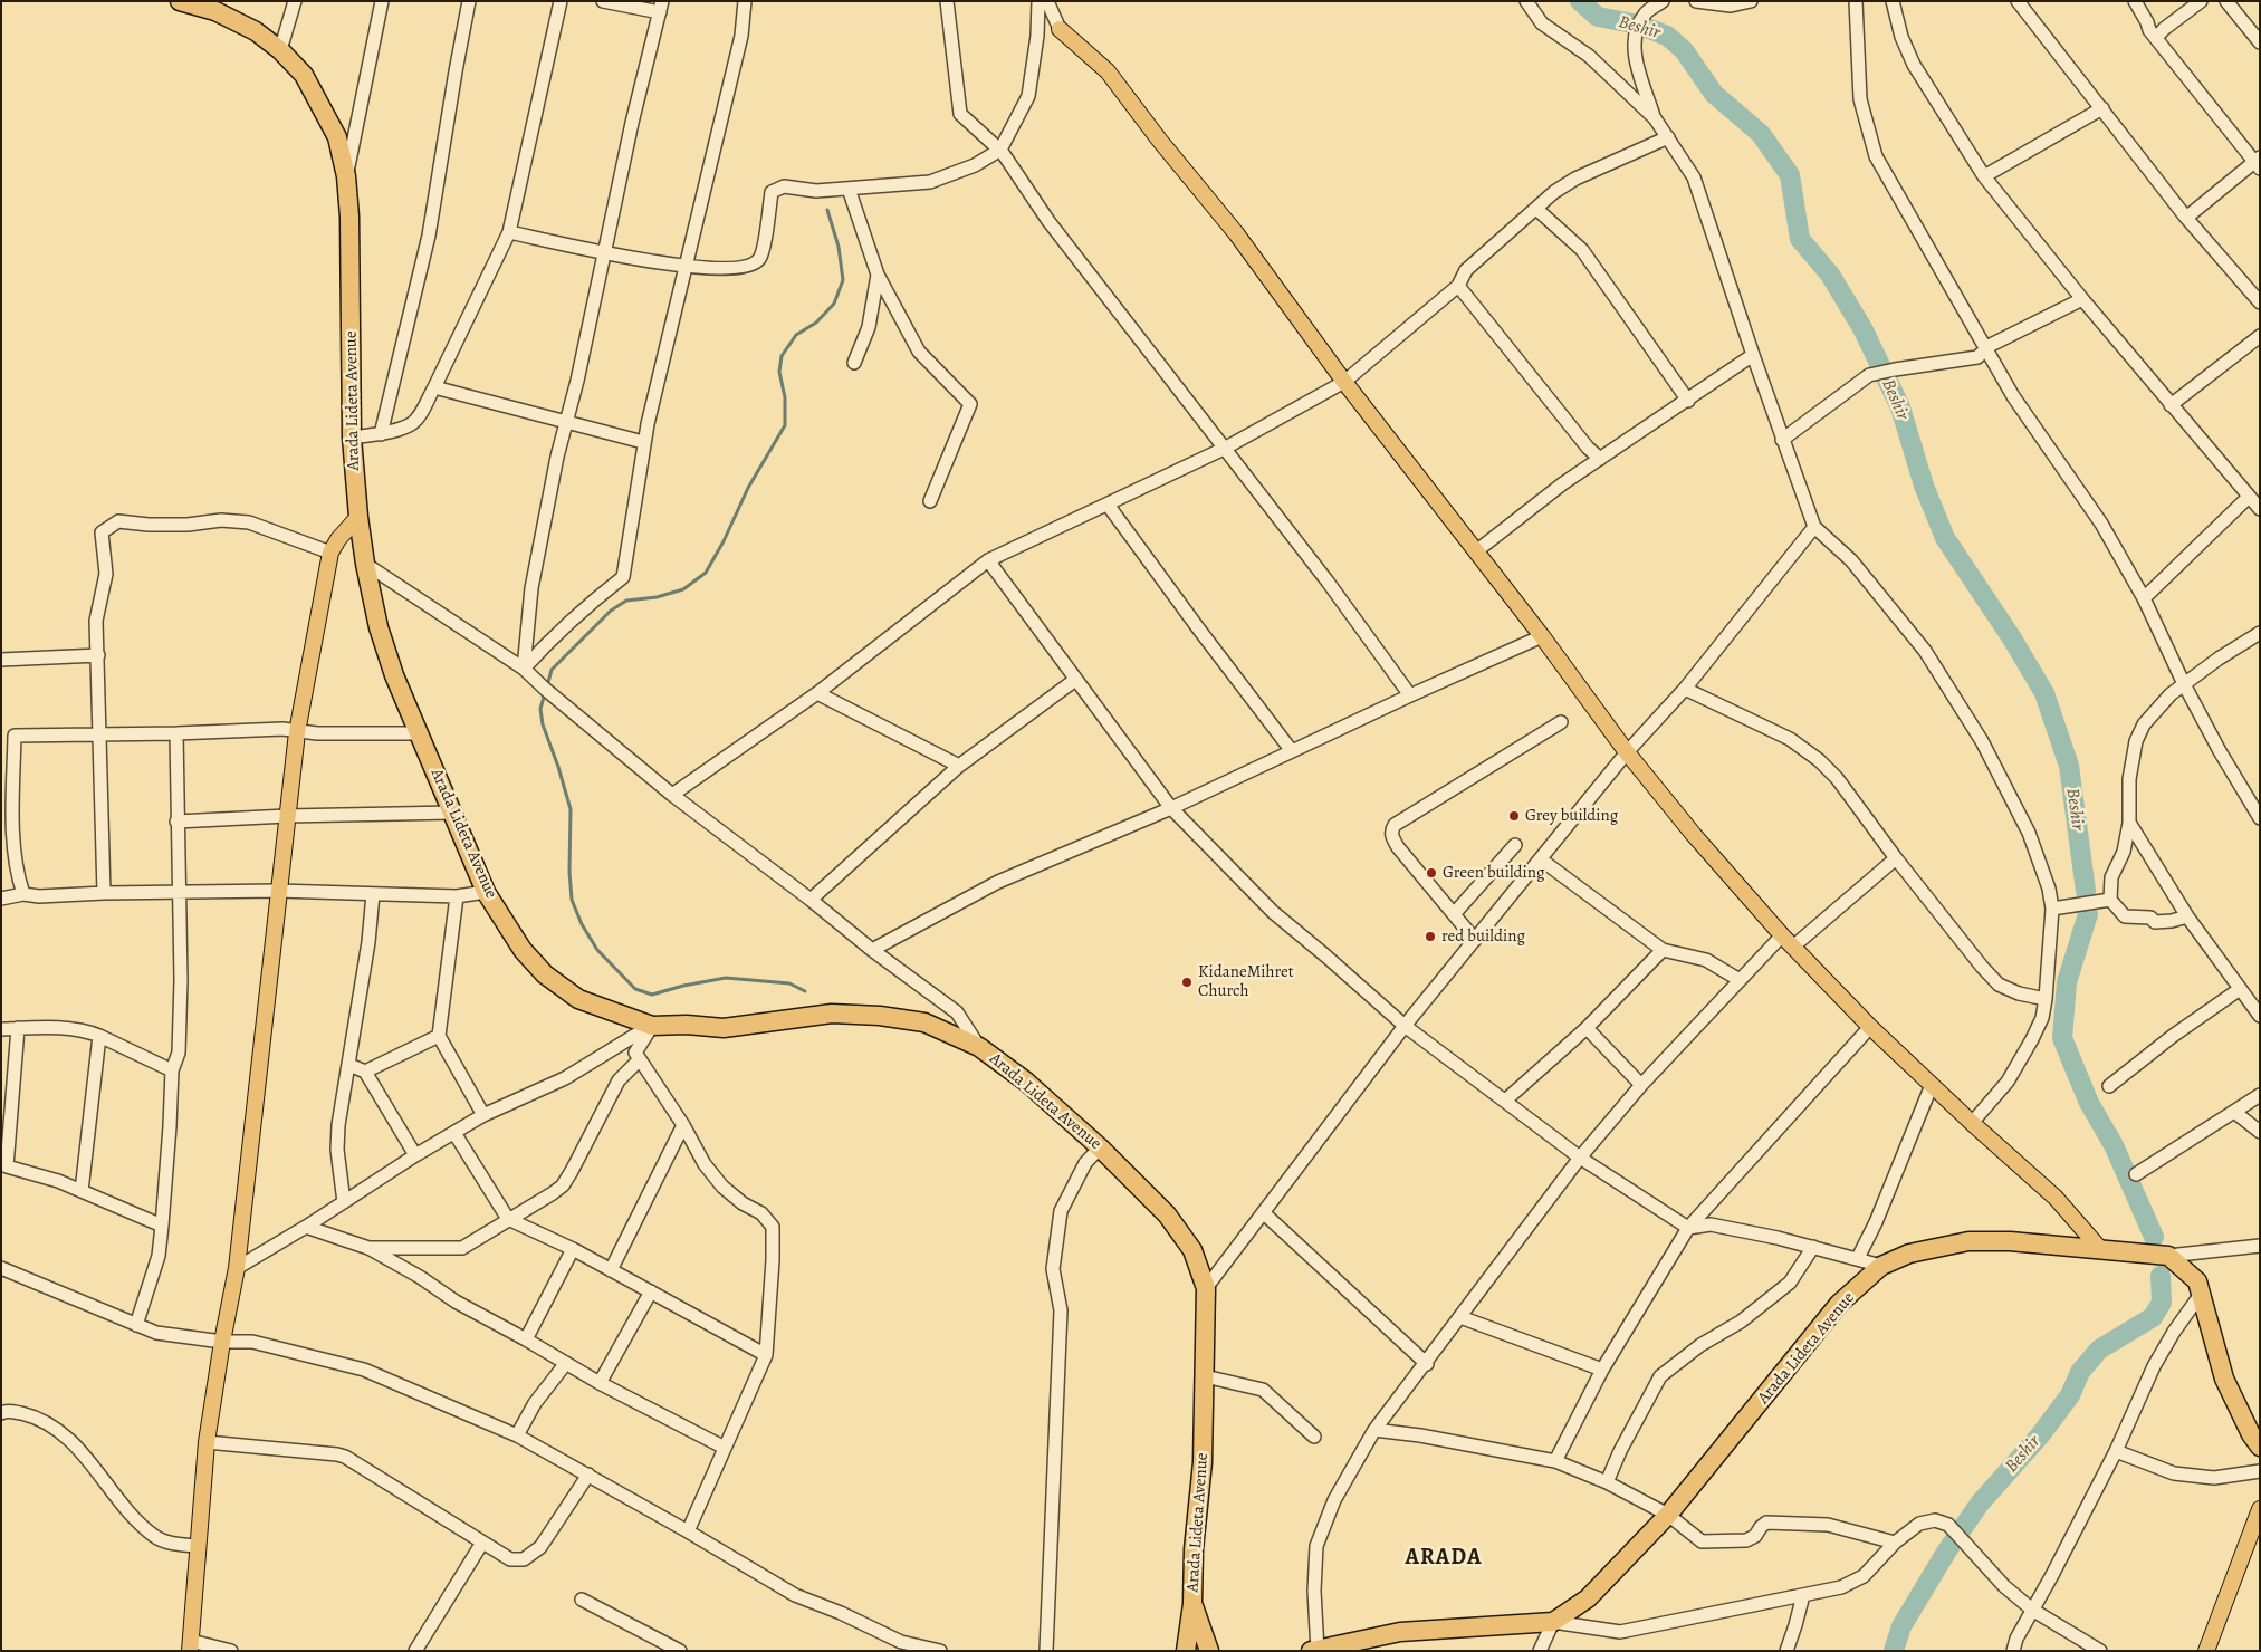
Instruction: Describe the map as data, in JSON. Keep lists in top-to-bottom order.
{
  "streets": {
    "highway": ["Arada Lideta Avenue"]
  },
  "districts": ["ARADA"],
  "water": ["Beshir"],
  "places": [
    "Grey building",
    "Green building",
    "red building",
    "KidaneMihret Church"
  ]
}
